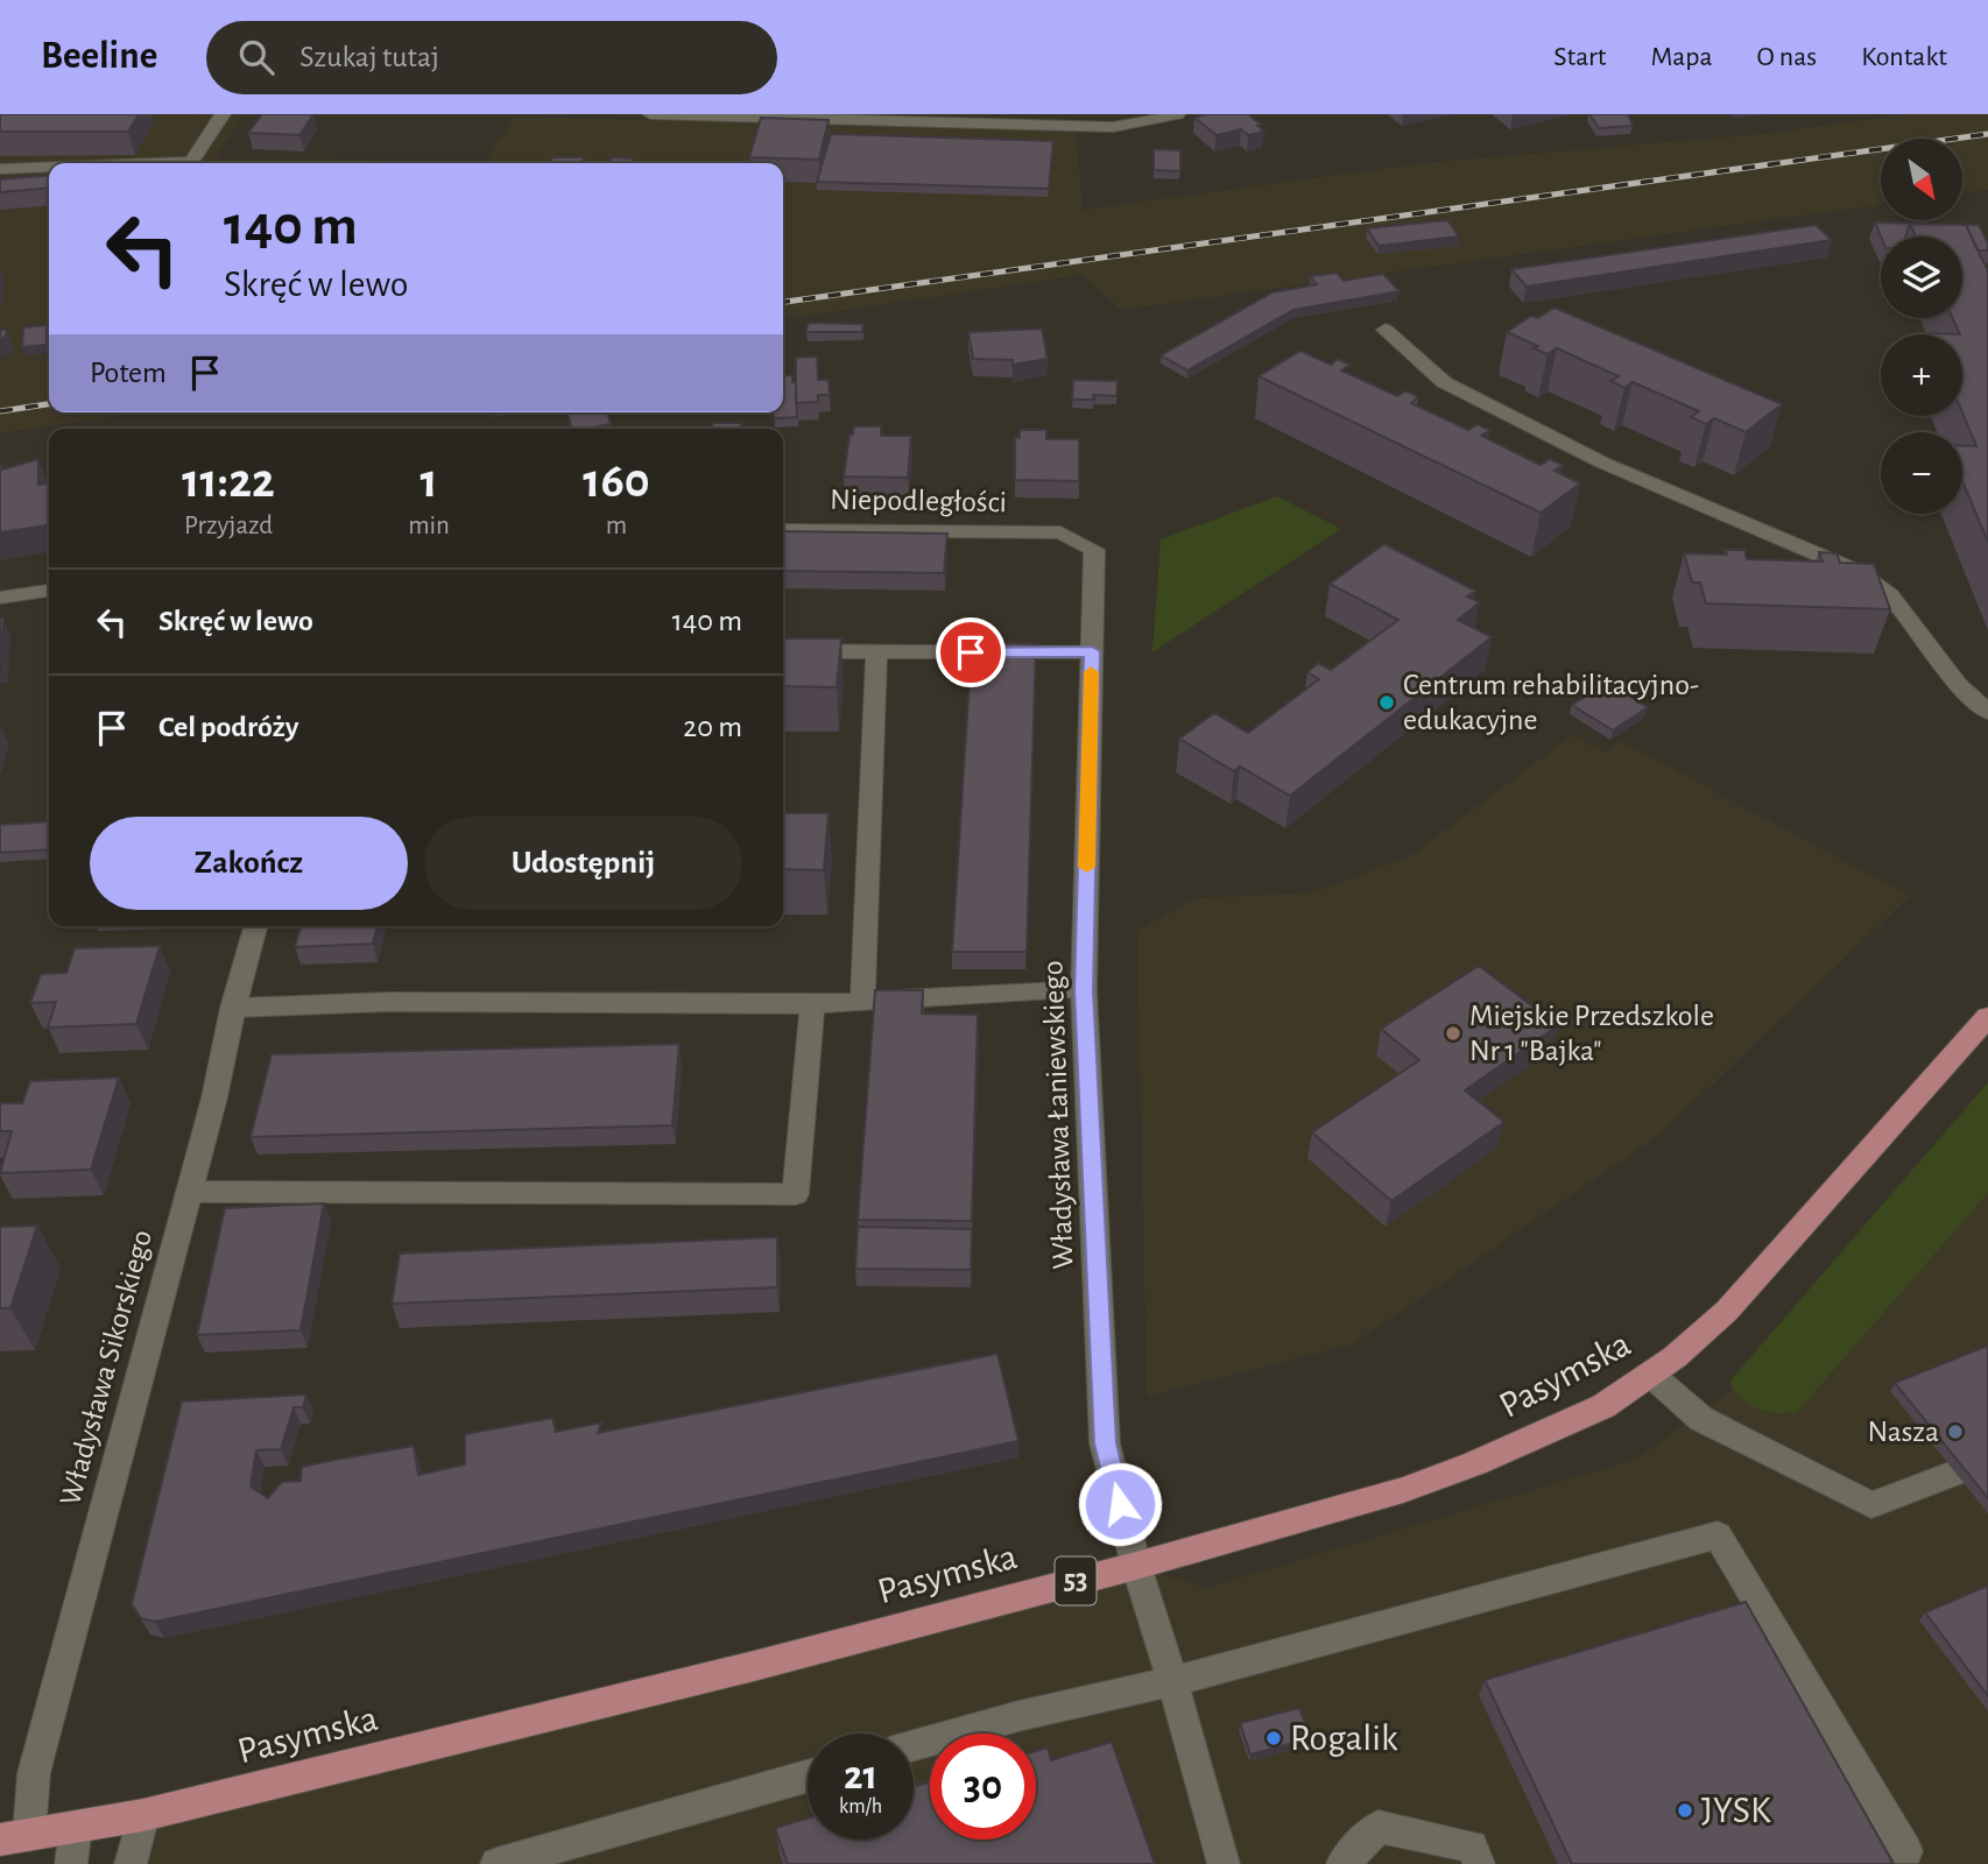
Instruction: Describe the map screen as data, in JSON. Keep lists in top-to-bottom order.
{
  "streets": {
    "main road": ["Pasymska", "53"],
    "street": ["Niepodległości", "Władysława Łaniewskiego", "Władysława Sikorskiego"]
  },
  "crossings": [
    ["Niepodległości", "Władysława Łaniewskiego"],
    ["Władysława Łaniewskiego", "Pasymska"],
    ["Władysława Sikorskiego", "Pasymska"]
  ],
  "places": [
    "Centrum rehabilitacyjno- edukacyjne",
    "Miejskie Przedszkole Nr 1 \"Bajka\"",
    "Nasza",
    "Rogalik",
    "JYSK"
  ],
  "north": "bottom right",
  "page": {
    "header": "Beeline",
    "search": "Szukaj tutaj",
    "nav": [
      "Start",
      "Mapa",
      "O nas",
      "Kontakt"
    ],
    "map_buttons": ["+", "−"],
    "turn": ["140 m", "Skręć w lewo"],
    "then": "Potem",
    "eta": [
      "11:22",
      "Przyjazd",
      "1",
      "min",
      "160",
      "m"
    ],
    "list": [
      {
        "name": "Skręć w lewo",
        "value": "140 m"
      },
      {
        "name": "Cel podróży",
        "value": "20 m"
      }
    ],
    "buttons": ["Zakończ", "Udostępnij"],
    "speed": "21 km/h",
    "limit": "30"
  }
}
